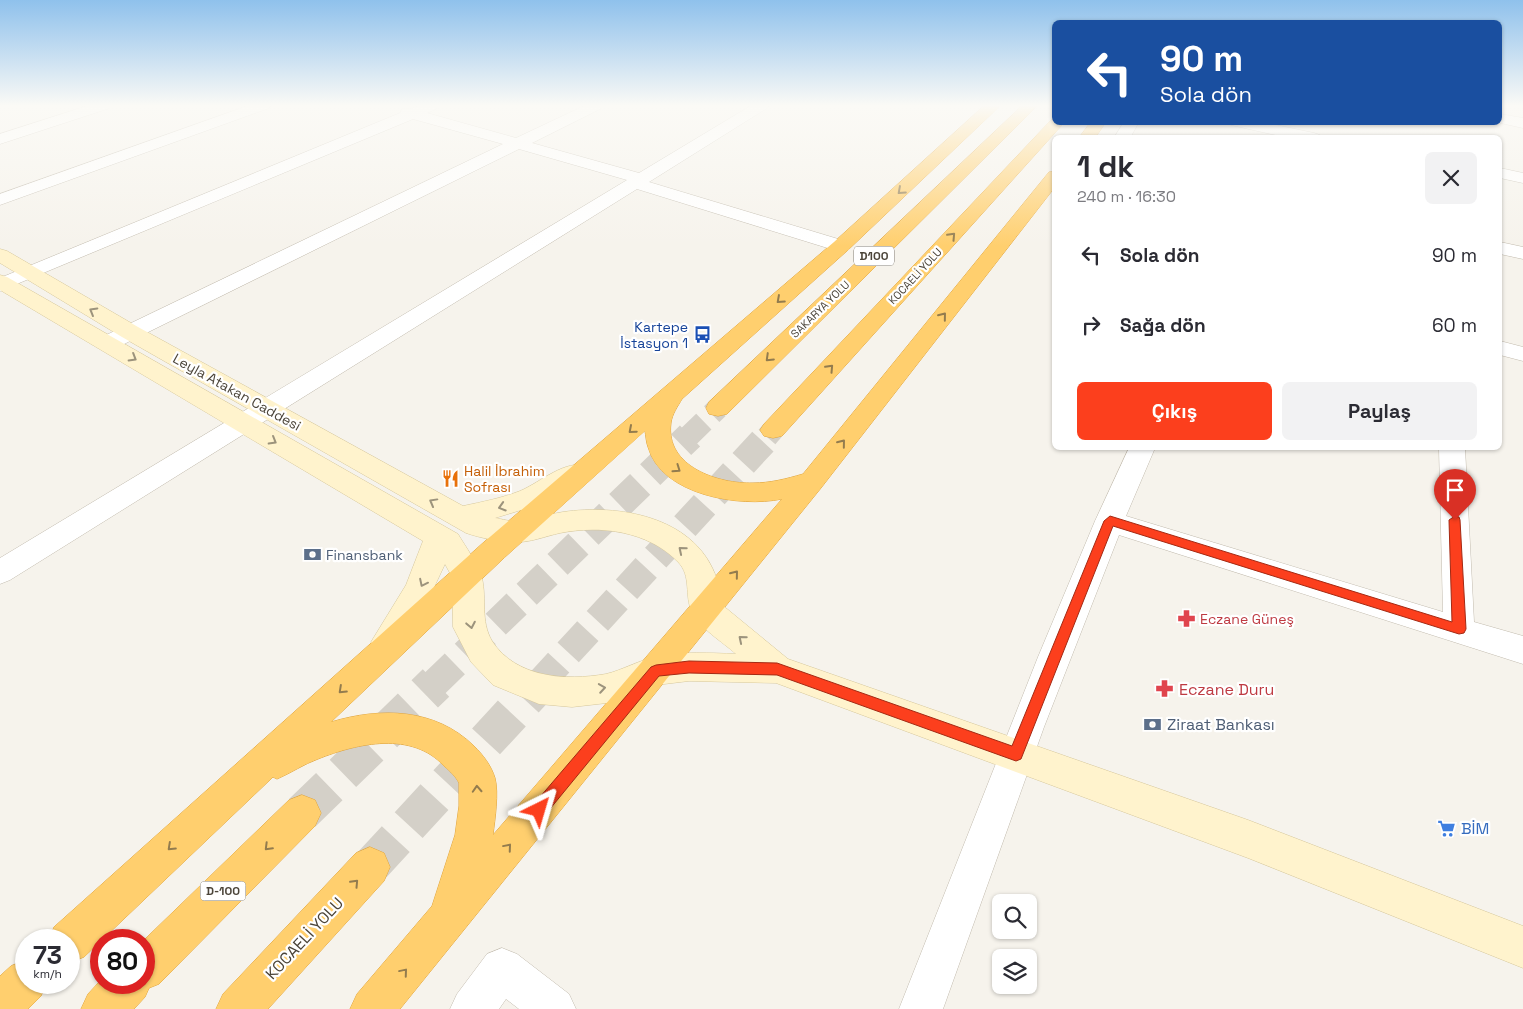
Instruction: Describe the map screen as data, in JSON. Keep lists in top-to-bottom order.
{
  "streets": {
    "highway": [
      "D100",
      "KOCAELİ YOLU",
      "SAKARYA YOLU",
      "D-100"
    ],
    "main road": ["Leyla Atakan Caddesi"]
  },
  "places": {
    "bus stop": ["Kartepe İstasyon 1"],
    "restaurant": ["Halil İbrahim Sofrası"],
    "bank": ["Finansbank", "Ziraat Bankası"],
    "pharmacy": ["Eczane Güneş", "Eczane Duru"],
    "supermarket": ["BİM"]
  },
  "page": {
    "turn": ["90 m", "Sola dön"],
    "heading": ["1 dk", "240 m · 16:30"],
    "list": [
      {
        "name": "Sola dön",
        "value": "90 m"
      },
      {
        "name": "Sağa dön",
        "value": "60 m"
      }
    ],
    "buttons": ["Çıkış", "Paylaş"],
    "speed": "73 km/h",
    "limit": "80"
  }
}
